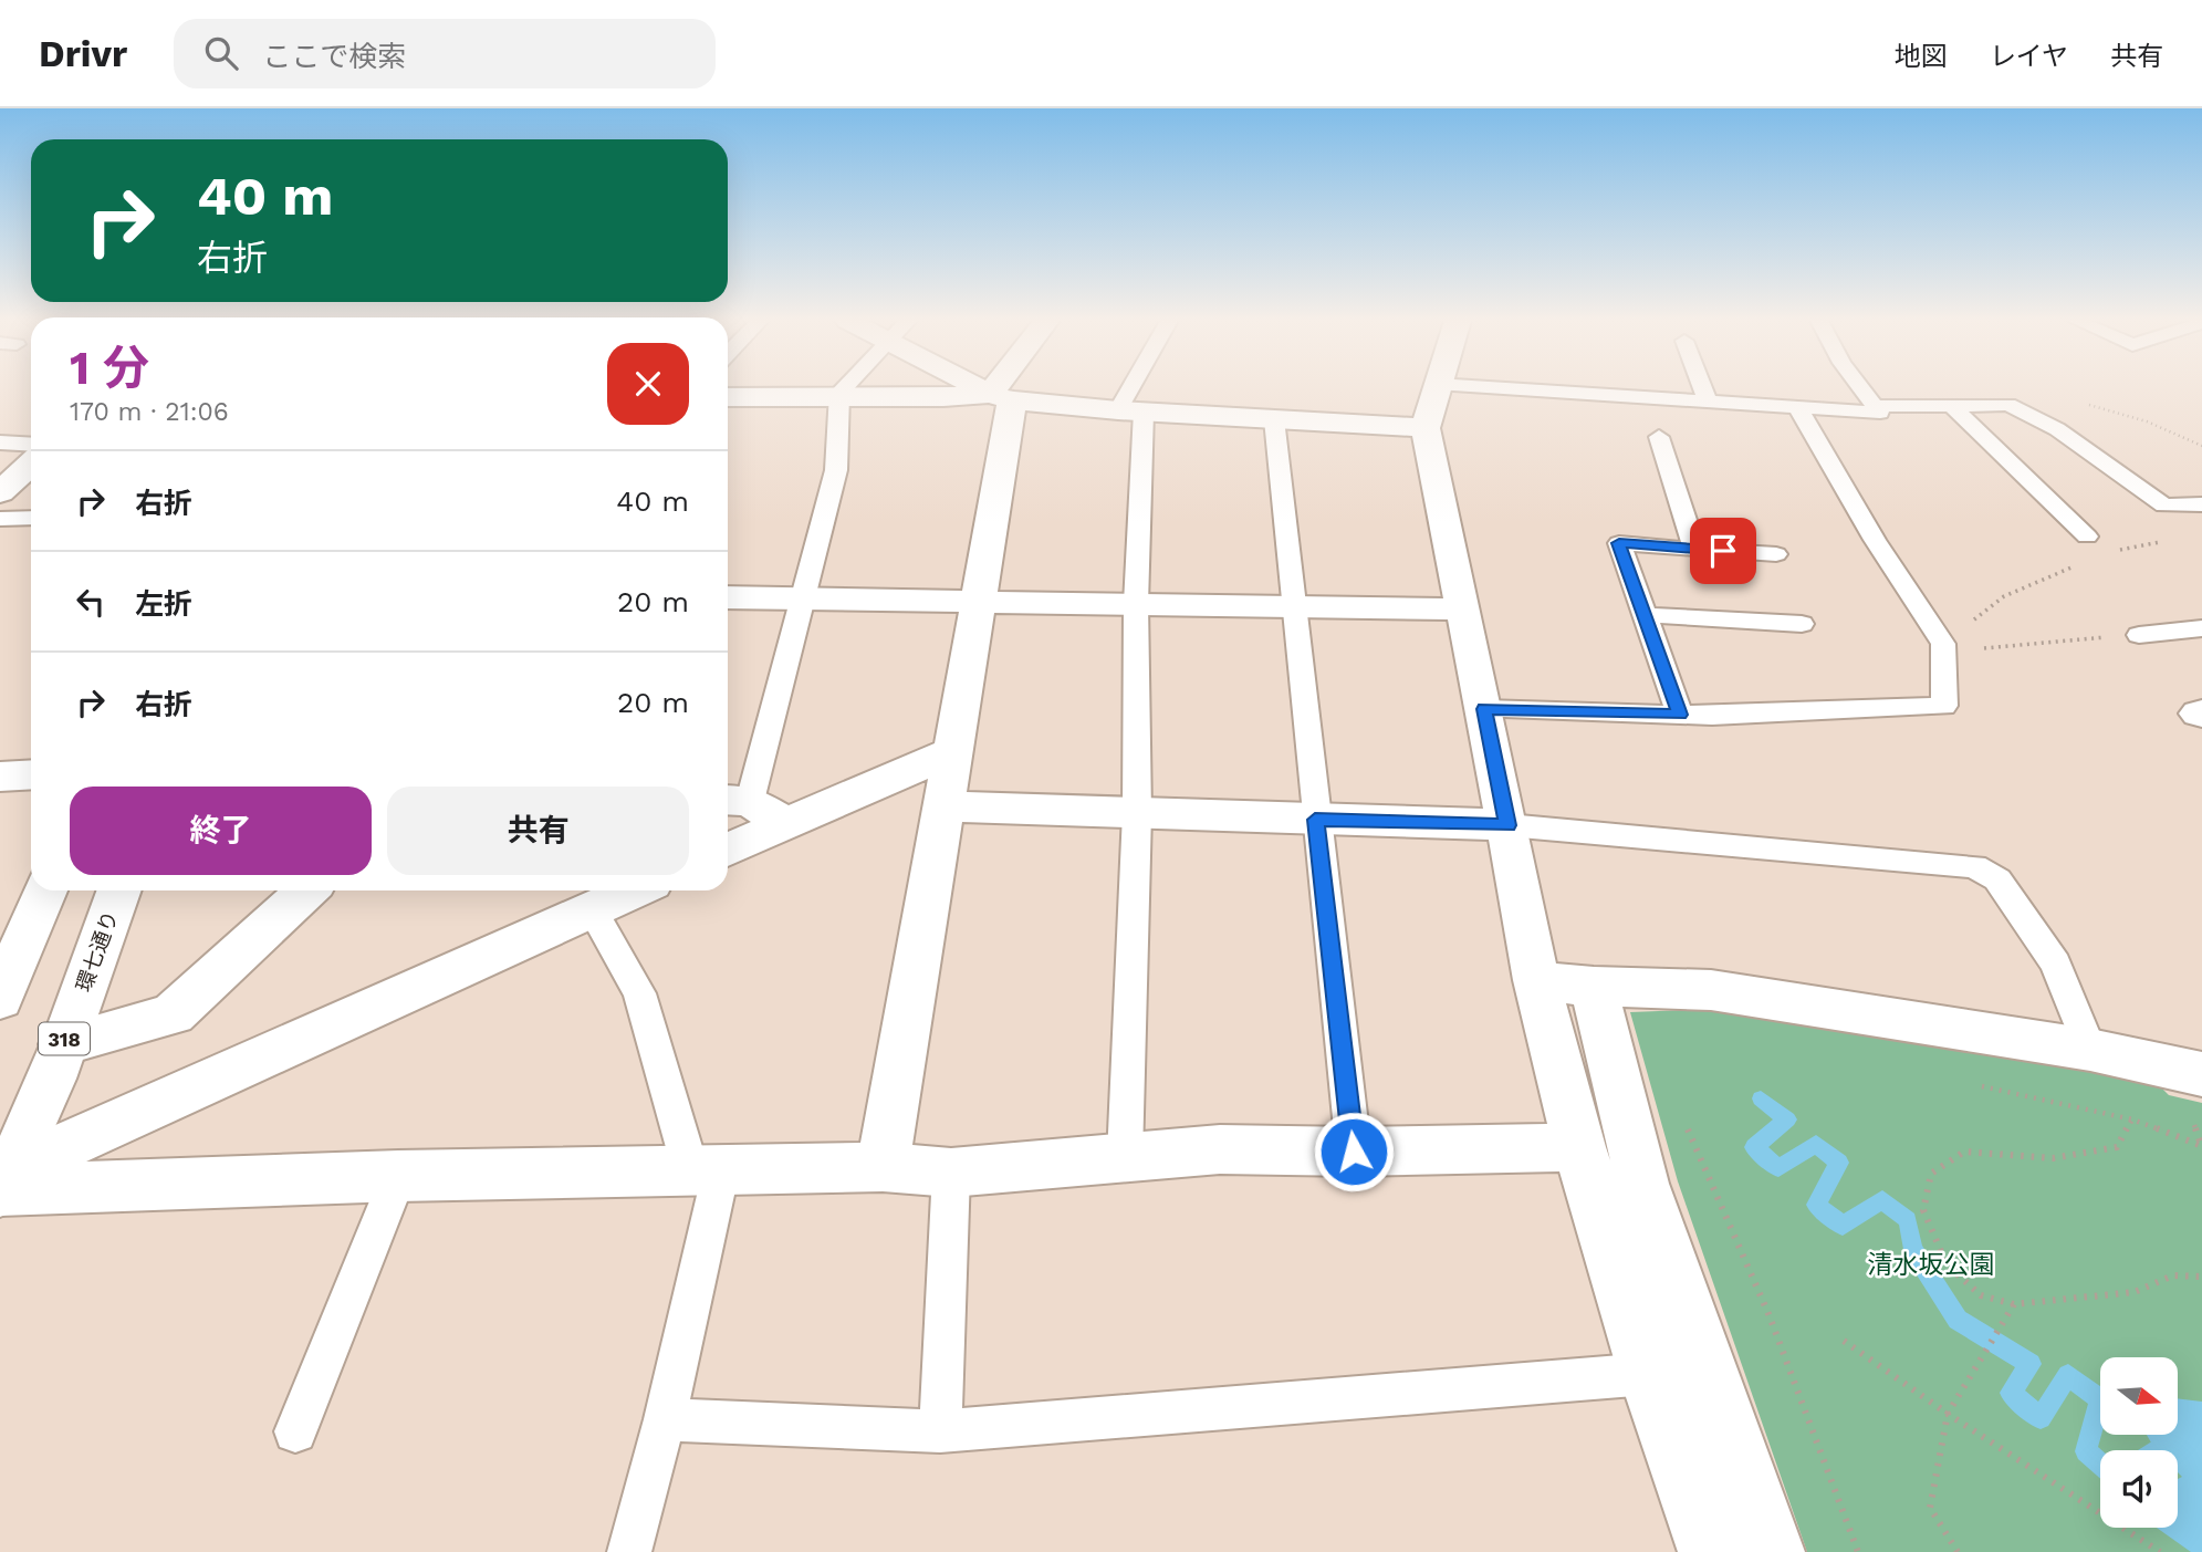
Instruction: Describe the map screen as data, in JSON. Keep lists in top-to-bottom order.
{
  "streets": {
    "street": ["環七通り", "318"]
  },
  "parks": ["清水坂公園"],
  "north": "right",
  "page": {
    "header": "Drivr",
    "search": "ここで検索",
    "nav": ["地図", "レイヤ", "共有"],
    "turn": ["40 m", "右折"],
    "heading": ["1 分", "170 m · 21:06"],
    "list": [
      {
        "name": "右折",
        "value": "40 m"
      },
      {
        "name": "左折",
        "value": "20 m"
      },
      {
        "name": "右折",
        "value": "20 m"
      }
    ],
    "buttons": ["終了", "共有"]
  }
}
